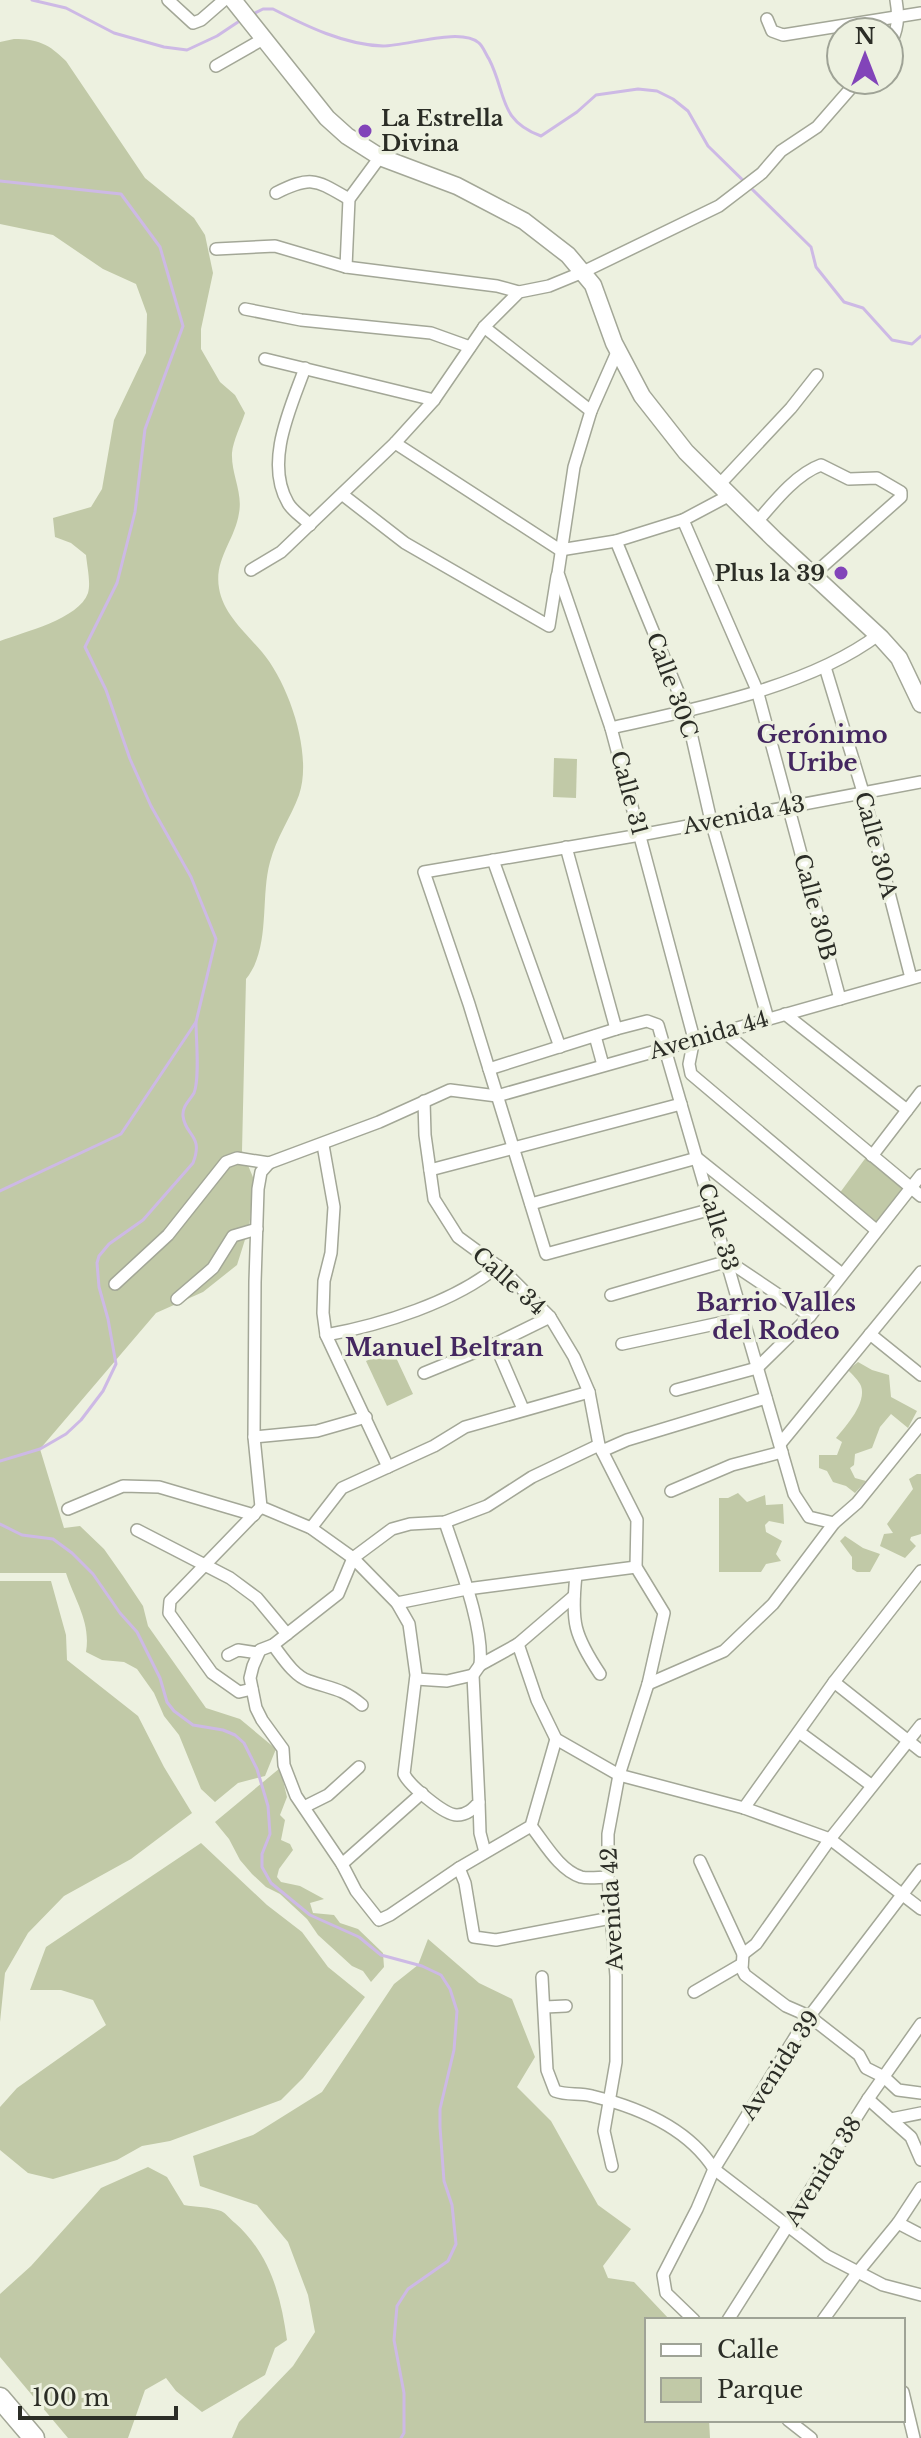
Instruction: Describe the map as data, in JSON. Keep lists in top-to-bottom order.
{
  "streets": {
    "street": [
      "Calle 30C",
      "Calle 31",
      "Avenida 43",
      "Calle 30A",
      "Calle 30B",
      "Avenida 44",
      "Calle 33",
      "Calle 34",
      "Avenida 42",
      "Avenida 39",
      "Avenida 38"
    ]
  },
  "crossings": [
    ["Calle 30C", "Avenida 43"],
    ["Calle 30C", "Avenida 44"],
    ["Calle 31", "Avenida 43"],
    ["Calle 31", "Avenida 44"],
    ["Avenida 43", "Calle 30A"],
    ["Avenida 43", "Calle 30B"],
    ["Avenida 43", "Calle 34"],
    ["Calle 30A", "Avenida 44"],
    ["Calle 30B", "Avenida 44"],
    ["Avenida 44", "Calle 33"],
    ["Avenida 44", "Calle 34"],
    ["Calle 33", "Calle 34"]
  ],
  "districts": ["Gerónimo Uribe", "Barrio Valles del Rodeo", "Manuel Beltran"],
  "places": ["La Estrella Divina", "Plus la 39"],
  "legend": ["Calle", "Parque"],
  "scale_bar": "100 m",
  "north": "top"
}
